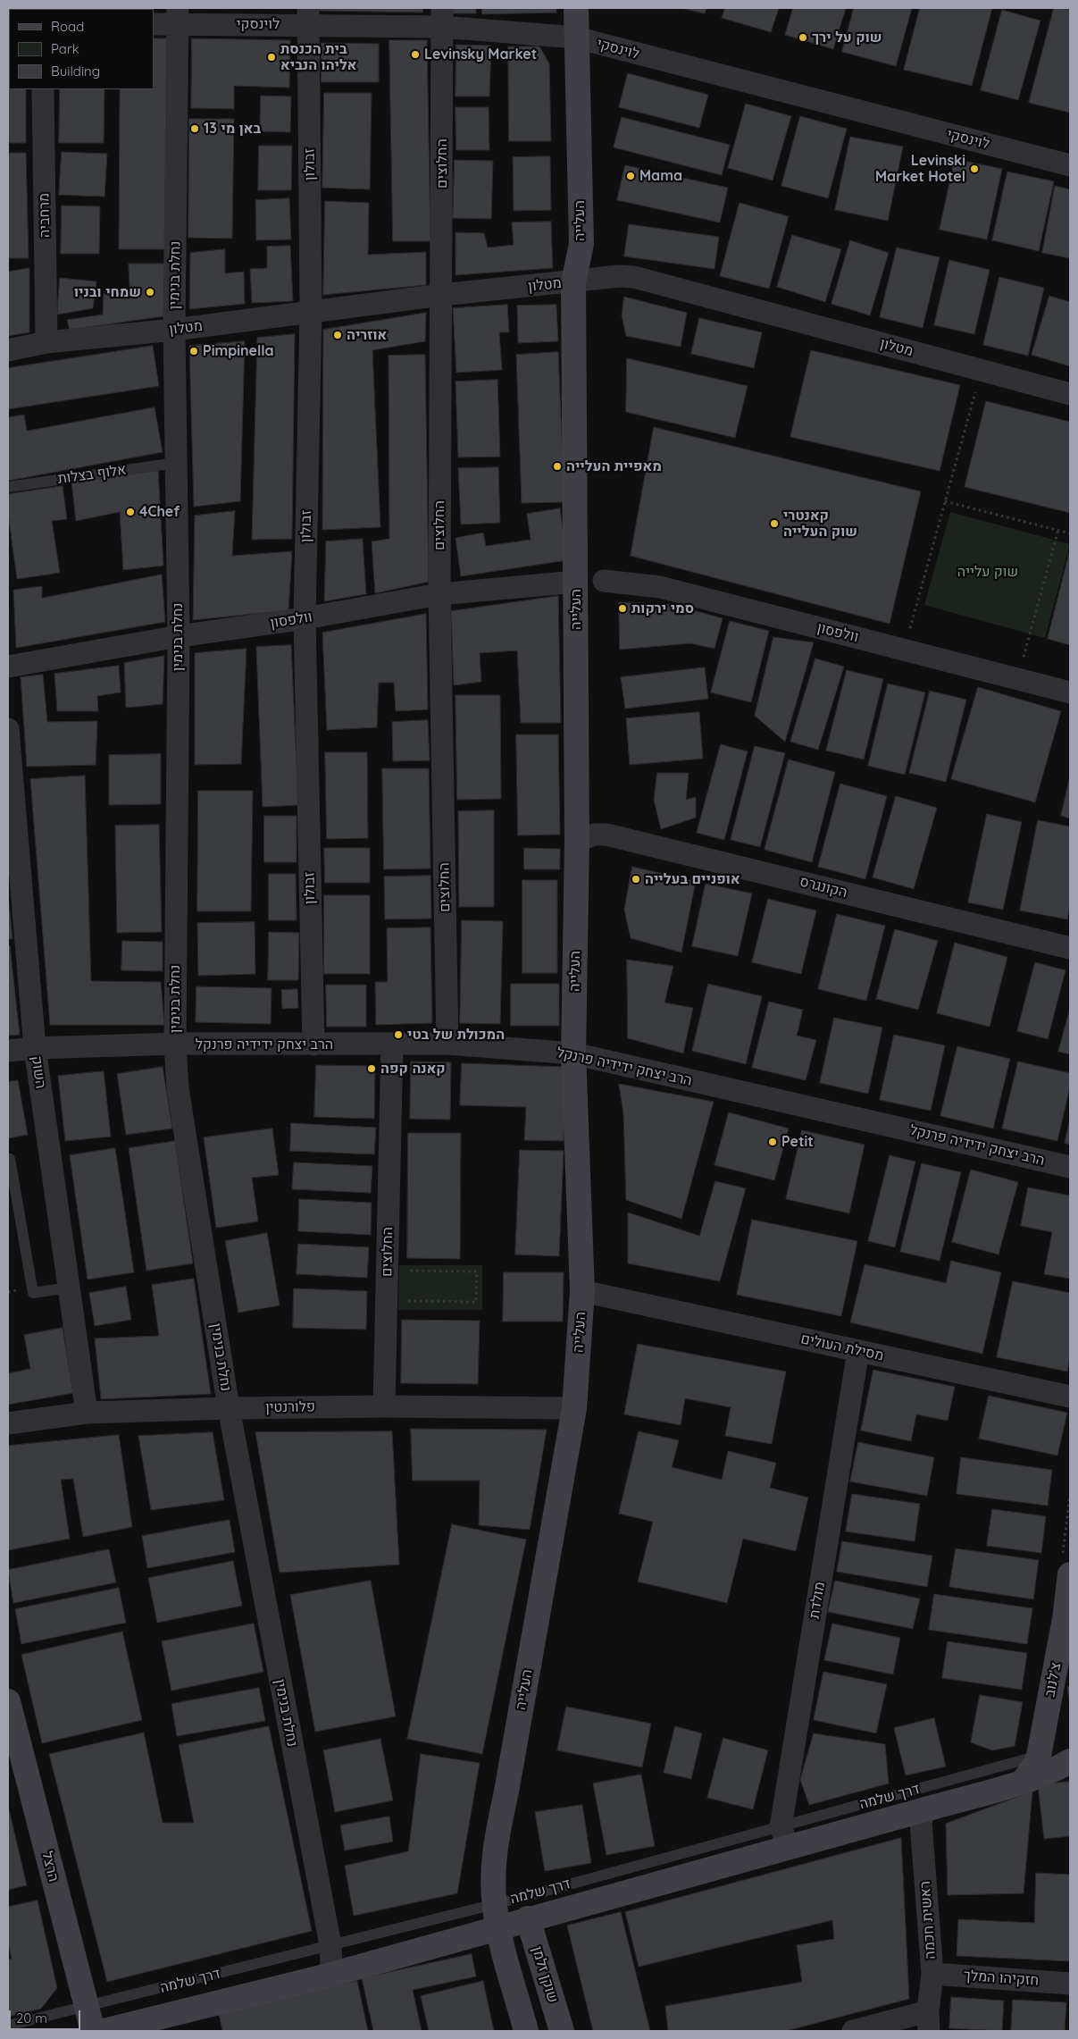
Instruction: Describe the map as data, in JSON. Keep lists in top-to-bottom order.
{
  "streets": {
    "street": [
      "לוינסקי",
      "החלוצים",
      "זבולון",
      "מרחביה",
      "העלייה",
      "נחלת בנימין",
      "מטלון",
      "וולפסון",
      "הקונגרס",
      "הרב יצחק ידידיה פרנקל",
      "השוק",
      "מסילת העולים",
      "פלורנטין",
      "מולדת",
      "צ'לנוב",
      "דרך שלמה",
      "הרצל",
      "ראשית חכמה",
      "שוקן זלמן",
      "חזקיהו המלך"
    ],
    "lane": ["אלוף בצלות"]
  },
  "crossings": [
    ["לוינסקי", "החלוצים"],
    ["לוינסקי", "זבולון"],
    ["לוינסקי", "העלייה"],
    ["לוינסקי", "נחלת בנימין"],
    ["החלוצים", "מטלון"],
    ["החלוצים", "וולפסון"],
    ["החלוצים", "הרב יצחק ידידיה פרנקל"],
    ["החלוצים", "פלורנטין"],
    ["זבולון", "מטלון"],
    ["זבולון", "וולפסון"],
    ["זבולון", "הרב יצחק ידידיה פרנקל"],
    ["מרחביה", "מטלון"],
    ["העלייה", "מטלון"],
    ["העלייה", "וולפסון"],
    ["העלייה", "הקונגרס"],
    ["העלייה", "הרב יצחק ידידיה פרנקל"],
    ["העלייה", "מסילת העולים"],
    ["העלייה", "פלורנטין"],
    ["העלייה", "דרך שלמה"],
    ["נחלת בנימין", "מטלון"],
    ["נחלת בנימין", "אלוף בצלות"],
    ["נחלת בנימין", "וולפסון"],
    ["נחלת בנימין", "הרב יצחק ידידיה פרנקל"],
    ["נחלת בנימין", "פלורנטין"],
    ["נחלת בנימין", "דרך שלמה"],
    ["הרב יצחק ידידיה פרנקל", "השוק"],
    ["השוק", "פלורנטין"],
    ["מסילת העולים", "מולדת"],
    ["מולדת", "דרך שלמה"],
    ["צ'לנוב", "דרך שלמה"],
    ["דרך שלמה", "הרצל"],
    ["דרך שלמה", "ראשית חכמה"],
    ["דרך שלמה", "שוקן זלמן"],
    ["ראשית חכמה", "חזקיהו המלך"]
  ],
  "parks": ["שוק עלייה"],
  "places": [
    "שוק על ירך",
    "Levinsky Market",
    "בית הכנסת אליהו הנביא",
    "באן מי 13",
    "Levinski Market Hotel",
    "Mama",
    "שמחי ובניו",
    "אוזריה",
    "Pimpinella",
    "מאפיית העלייה",
    "4Chef",
    "קאנטרי שוק העלייה",
    "סמי ירקות",
    "אופניים בעלייה",
    "המכולת של בטי",
    "קאנה קפה",
    "Petit"
  ],
  "legend": ["Road", "Park", "Building"],
  "scale_bar": "20 m"
}
